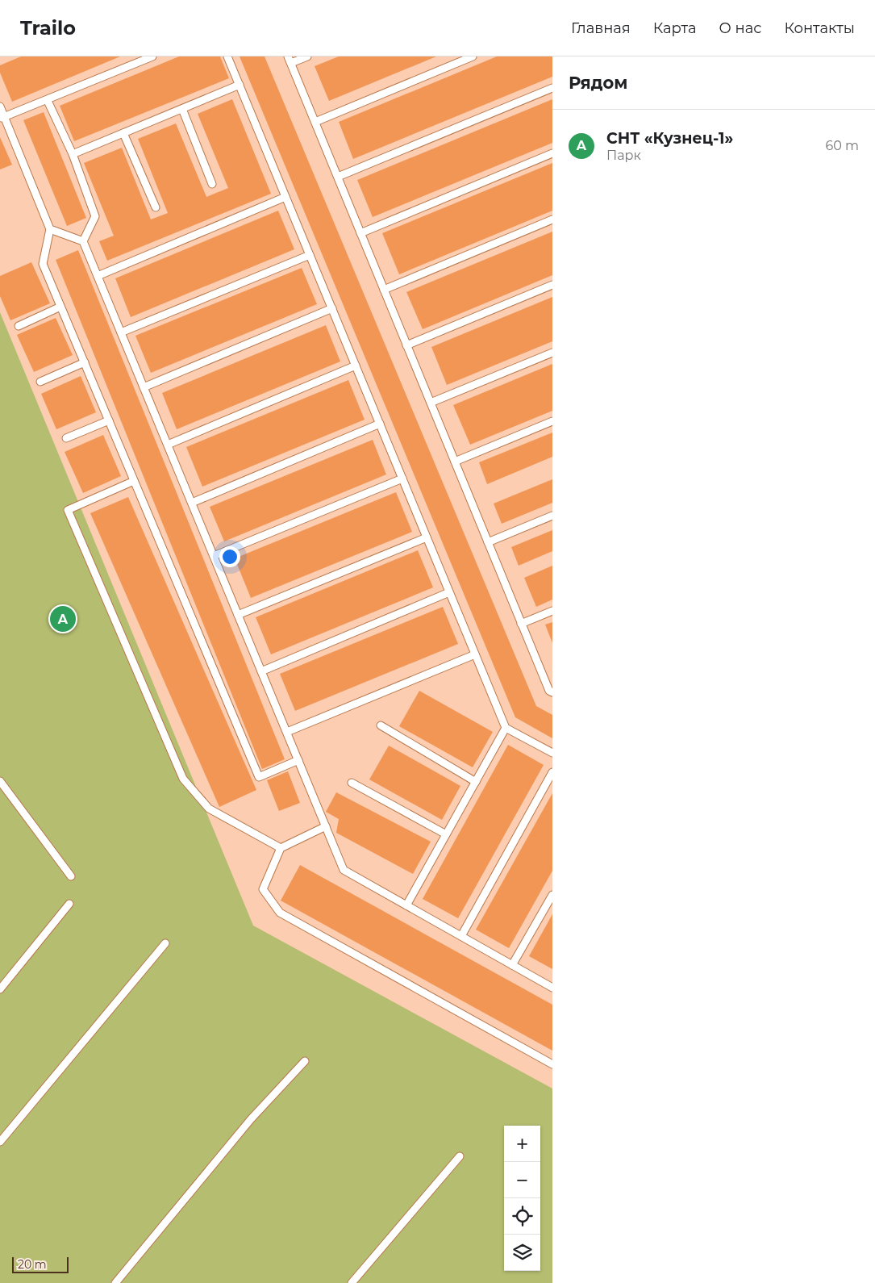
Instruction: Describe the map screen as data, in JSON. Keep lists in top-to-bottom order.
{
  "scale_bar": "20 m",
  "page": {
    "header": "Trailo",
    "nav": [
      "Главная",
      "Карта",
      "О нас",
      "Контакты"
    ],
    "heading": "Рядом",
    "list": [
      {
        "mark": "A",
        "name": "СНТ «Кузнец-1»",
        "note": "Парк",
        "value": "60 m"
      }
    ],
    "pins": "A",
    "map_buttons": ["+", "−"],
    "scale": "20 m"
  }
}
